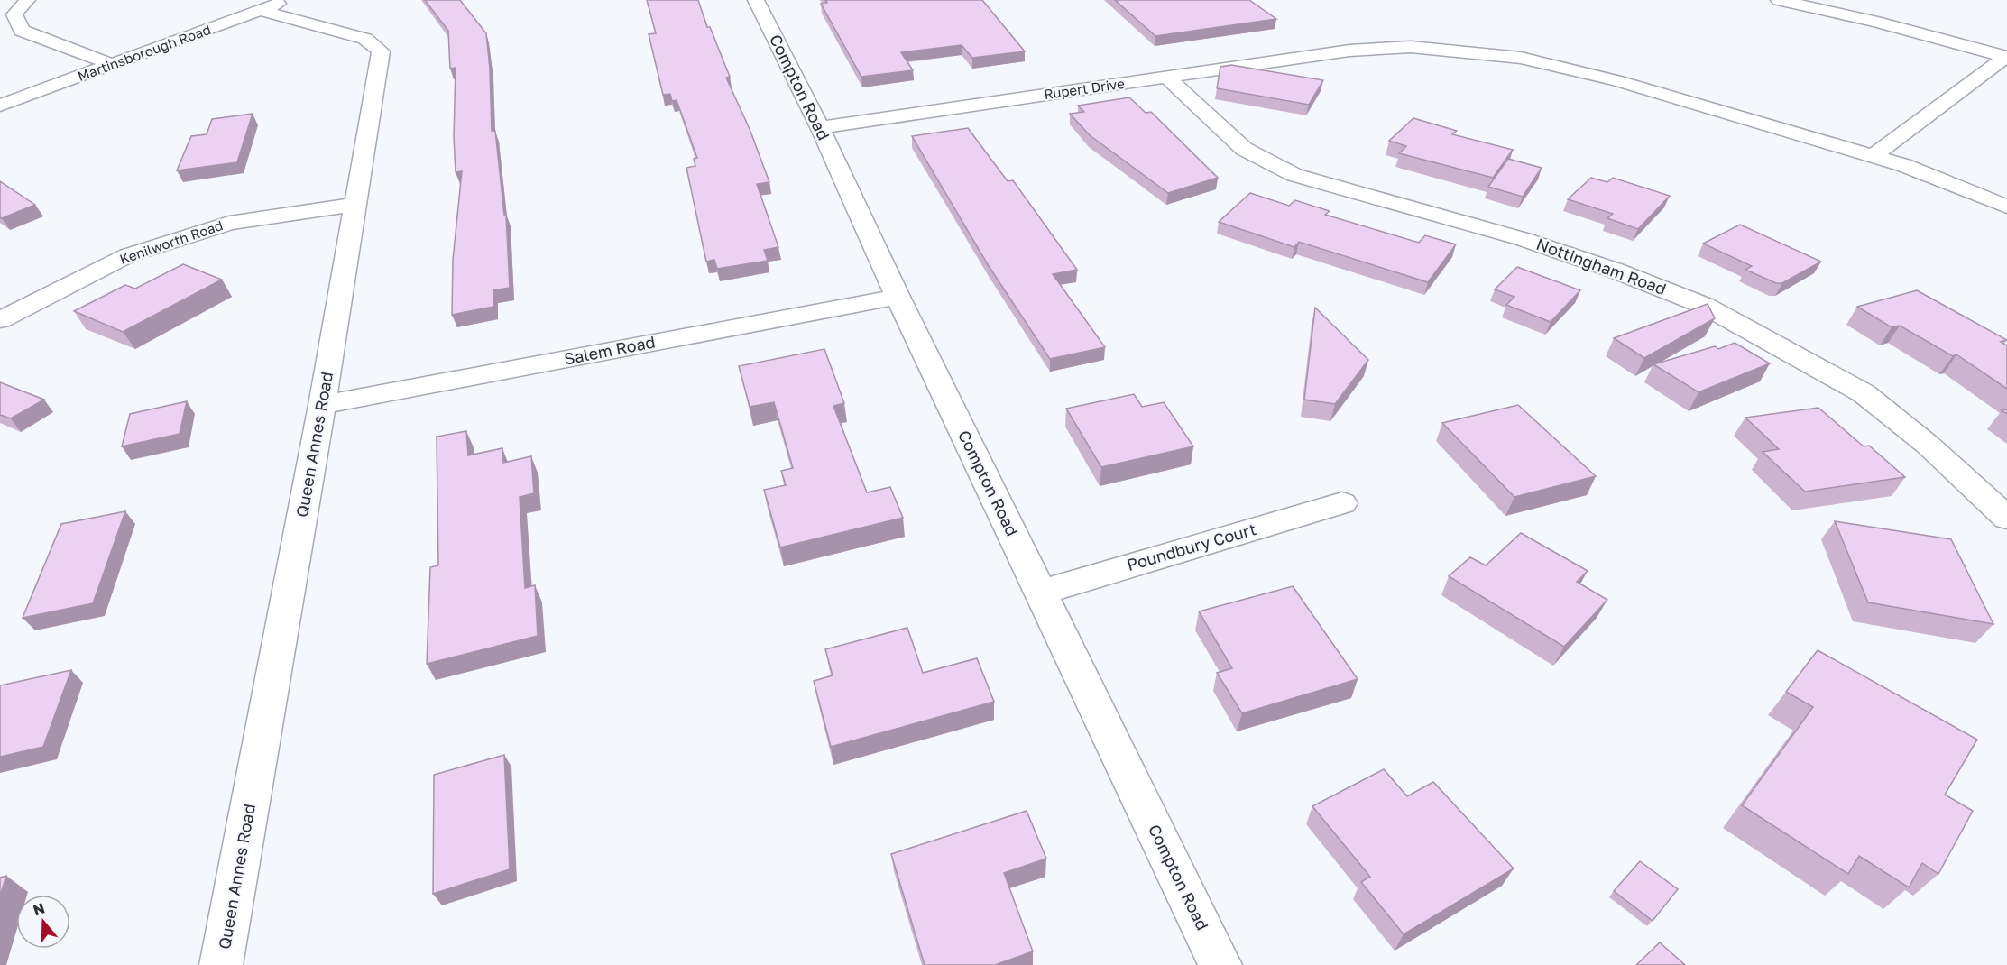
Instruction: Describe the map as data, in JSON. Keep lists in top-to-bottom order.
{
  "streets": {
    "street": [
      "Martinsborough Road",
      "Compton Road",
      "Rupert Drive",
      "Kenilworth Road",
      "Nottingham Road",
      "Salem Road",
      "Queen Annes Road",
      "Poundbury Court"
    ]
  },
  "crossings": [
    ["Martinsborough Road", "Queen Annes Road"],
    ["Compton Road", "Rupert Drive"],
    ["Compton Road", "Salem Road"],
    ["Compton Road", "Poundbury Court"],
    ["Rupert Drive", "Nottingham Road"],
    ["Kenilworth Road", "Queen Annes Road"],
    ["Salem Road", "Queen Annes Road"]
  ],
  "north": "top"
}
